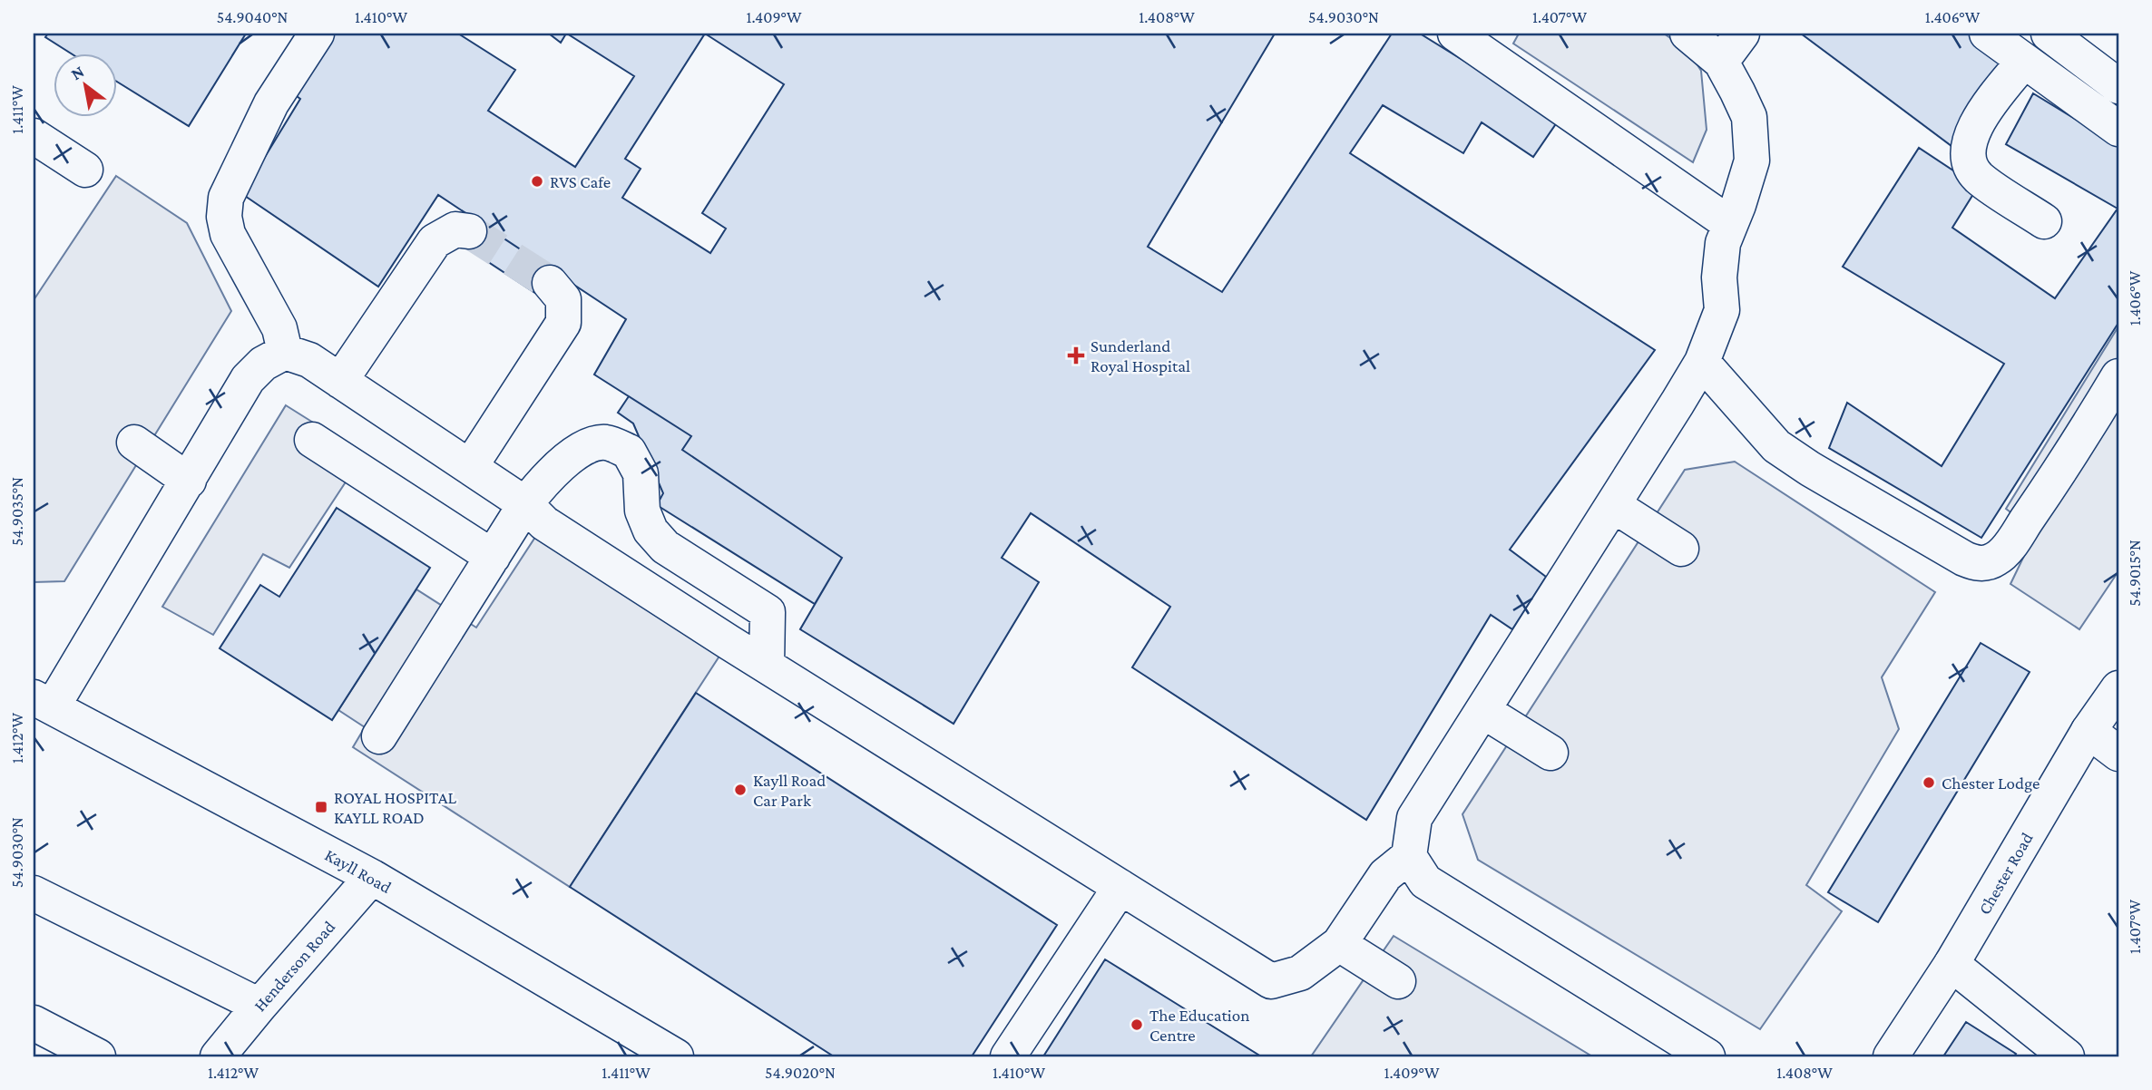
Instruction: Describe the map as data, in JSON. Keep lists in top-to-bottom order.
{
  "streets": {
    "street": ["Kayll Road", "Chester Road", "Henderson Road"]
  },
  "crossings": [
    ["Kayll Road", "Henderson Road"]
  ],
  "places": {
    "other": [
      "RVS Cafe",
      "Chester Lodge",
      "Kayll Road Car Park",
      "The Education Centre"
    ],
    "health": ["Sunderland Royal Hospital"],
    "transit": ["ROYAL HOSPITAL KAYLL ROAD"]
  },
  "north": "top left",
  "coordinates": [
    "54.9040°N",
    "1.410°W",
    "1.409°W",
    "1.408°W",
    "54.9030°N",
    "1.407°W",
    "1.406°W",
    "1.411°W",
    "54.9035°N",
    "54.9015°N",
    "1.412°W",
    "54.9020°N"
  ]
}
